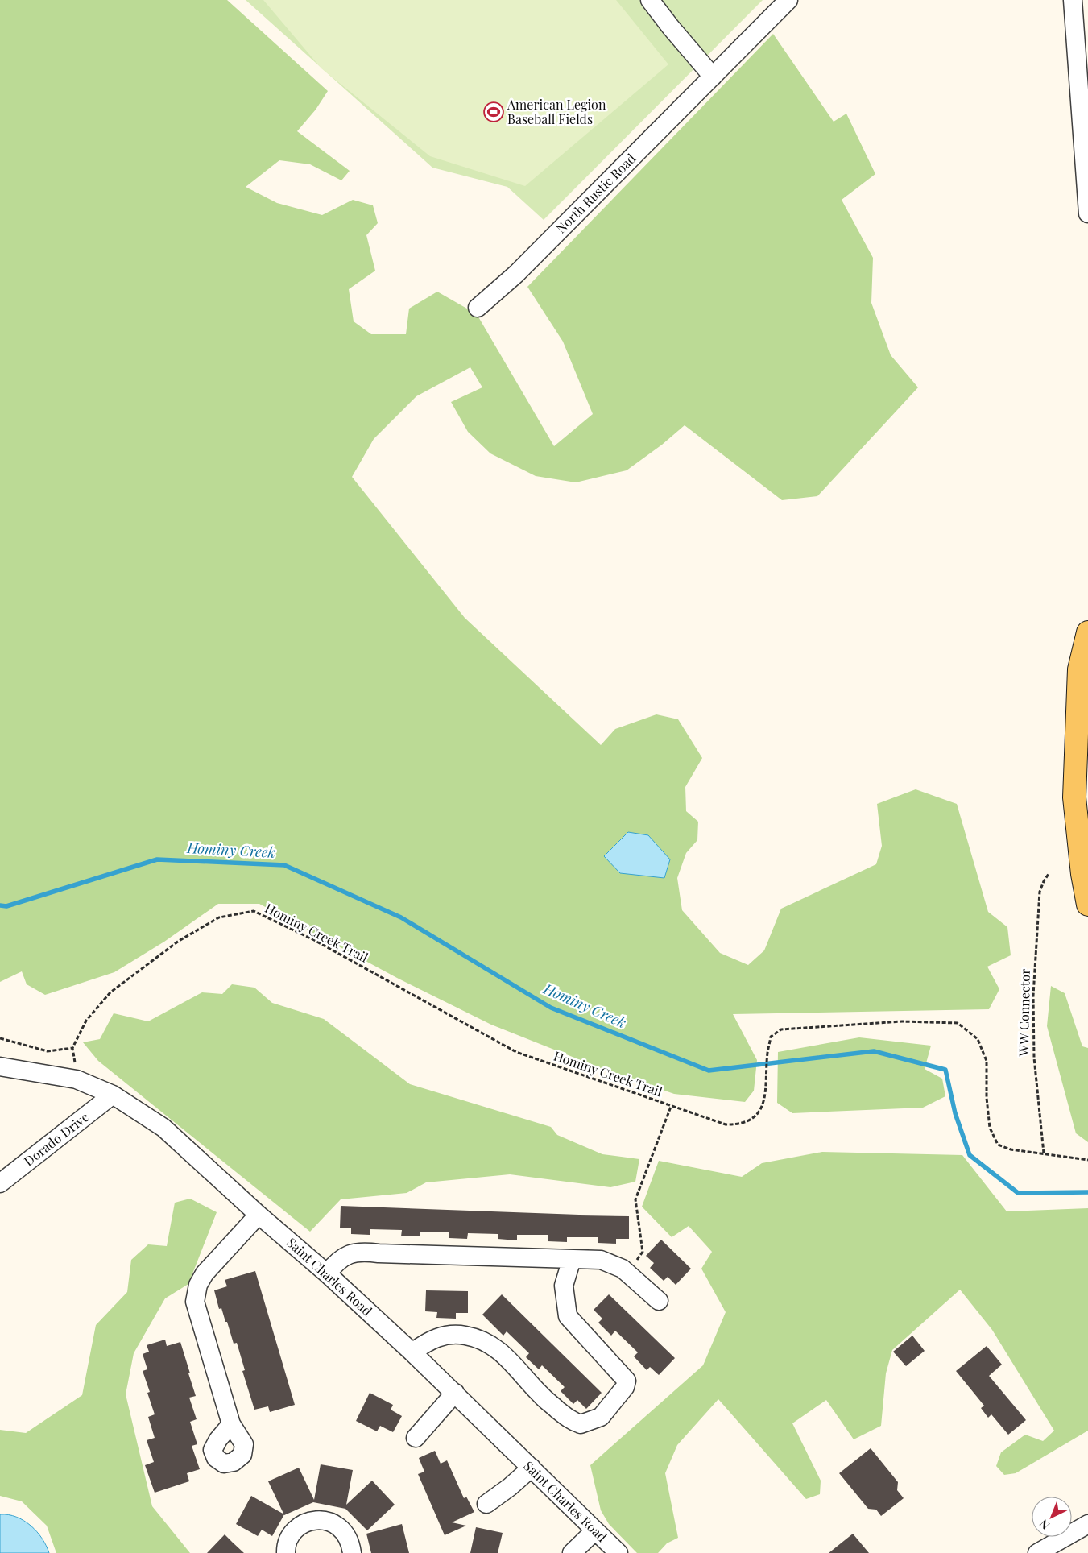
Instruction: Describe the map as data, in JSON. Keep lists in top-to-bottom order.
{
  "streets": {
    "street": ["North Rustic Road", "Dorado Drive", "Saint Charles Road"],
    "path": ["Hominy Creek Trail", "WW Connector"]
  },
  "crossings": [
    ["Hominy Creek Trail", "WW Connector"],
    ["Dorado Drive", "Saint Charles Road"]
  ],
  "water": ["Hominy Creek"],
  "places": {
    "sports": ["American Legion Baseball Fields"]
  },
  "north": "bottom left"
}
